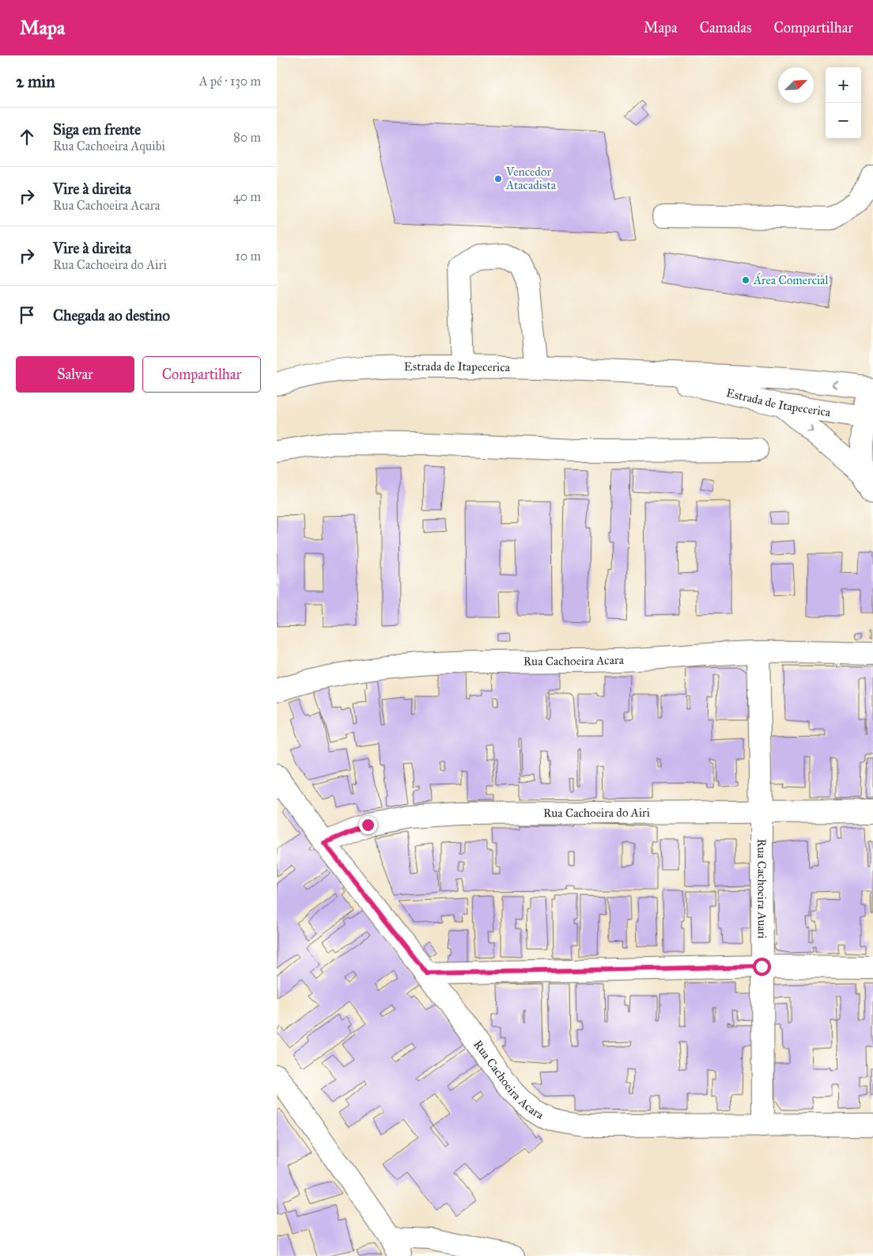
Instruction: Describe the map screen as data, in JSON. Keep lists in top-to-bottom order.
{
  "streets": {
    "street": [
      "Estrada de Itapecerica",
      "Rua Cachoeira Acara",
      "Rua Cachoeira do Airi",
      "Rua Cachoeira Auari"
    ]
  },
  "crossings": [
    ["Rua Cachoeira Acara", "Rua Cachoeira do Airi"],
    ["Rua Cachoeira Acara", "Rua Cachoeira Auari"],
    ["Rua Cachoeira do Airi", "Rua Cachoeira Auari"]
  ],
  "places": ["Vencedor Atacadista", "Área Comercial"],
  "north": "top right",
  "page": {
    "header": "Mapa",
    "nav": ["Mapa", "Camadas", "Compartilhar"],
    "heading": ["2 min", "A pé · 130 m"],
    "map_buttons": ["+", "−"],
    "list": [
      ["Siga em frente", "Rua Cachoeira Aquibi", "80 m"],
      ["Vire à direita", "Rua Cachoeira Acara", "40 m"],
      ["Vire à direita", "Rua Cachoeira do Airi", "10 m"],
      "Chegada ao destino"
    ],
    "buttons": ["Salvar", "Compartilhar"]
  }
}
